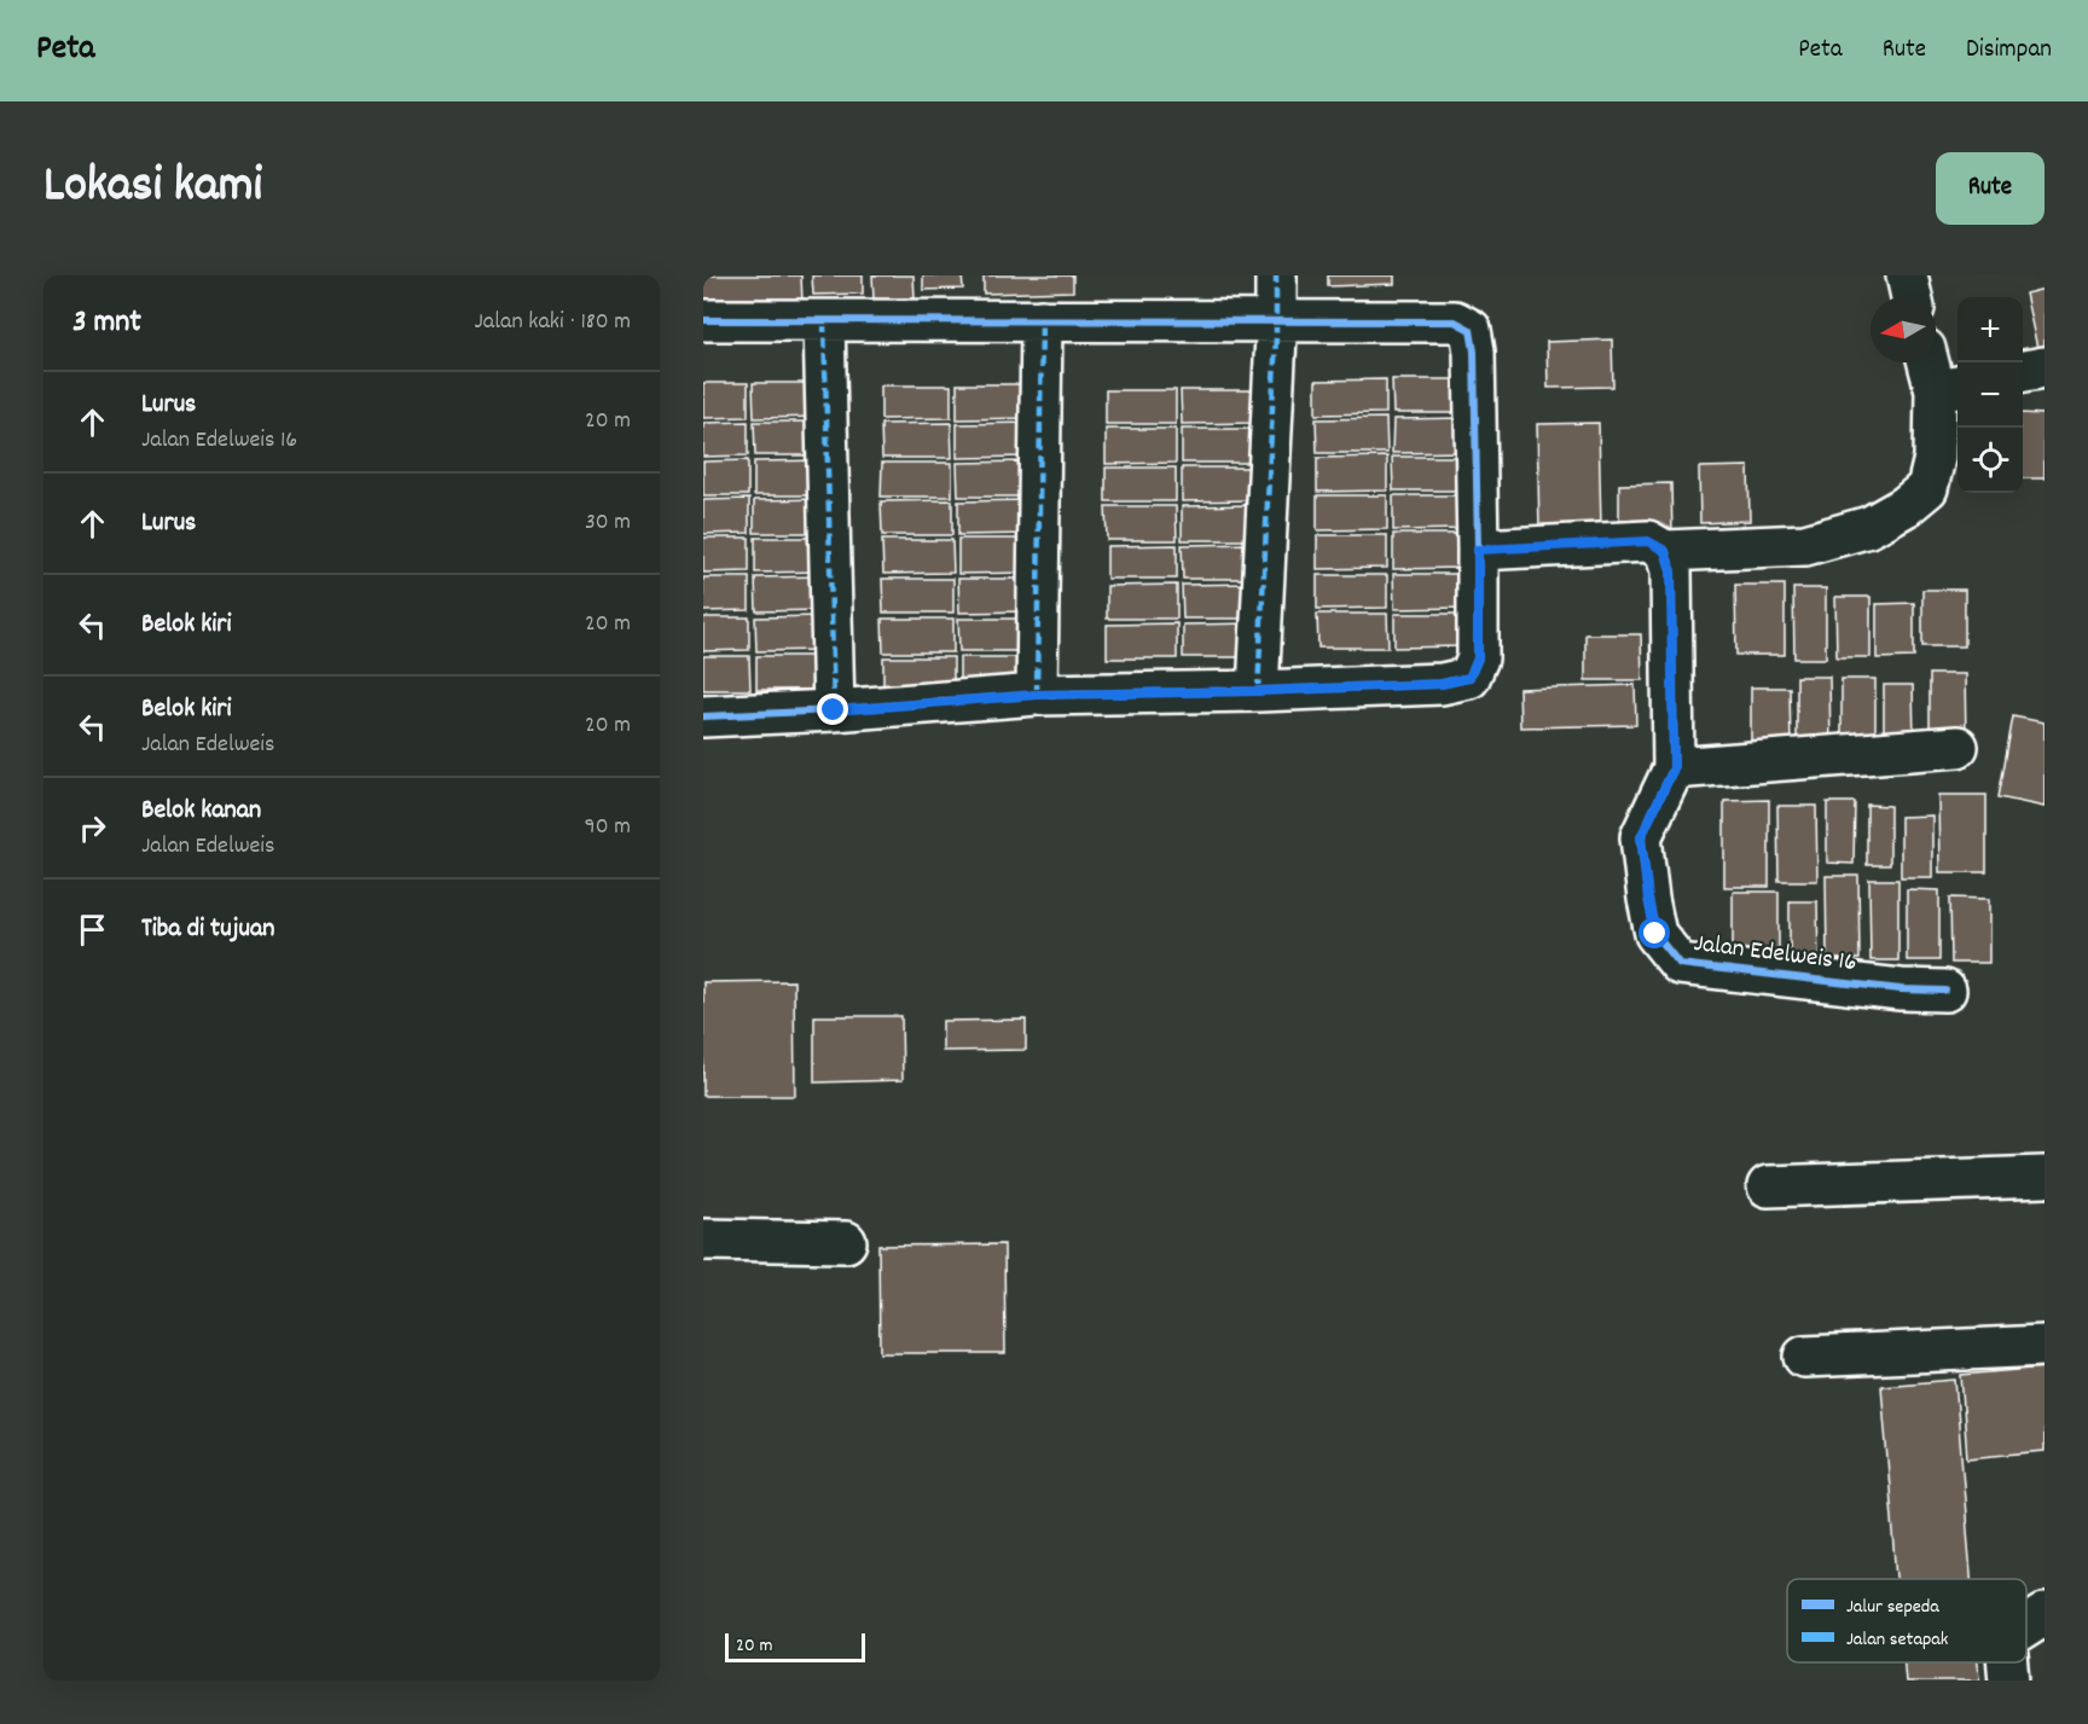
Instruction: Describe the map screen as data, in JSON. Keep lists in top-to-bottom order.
{
  "streets": {
    "street": ["Jalan Edelweis 16"]
  },
  "legend": ["Jalur sepeda", "Jalan setapak"],
  "scale_bar": "20 m",
  "north": "left",
  "page": {
    "header": "Peta",
    "nav": ["Peta", "Rute", "Disimpan"],
    "title": "Lokasi kami",
    "buttons": "Rute",
    "heading": ["3 mnt", "Jalan kaki · 180 m"],
    "map_buttons": ["+", "−"],
    "list": [
      ["Lurus", "Jalan Edelweis 16", "20 m"],
      ["Lurus", "30 m"],
      ["Belok kiri", "20 m"],
      ["Belok kiri", "Jalan Edelweis", "20 m"],
      ["Belok kanan", "Jalan Edelweis", "90 m"],
      "Tiba di tujuan"
    ],
    "scale": "20 m"
  }
}
